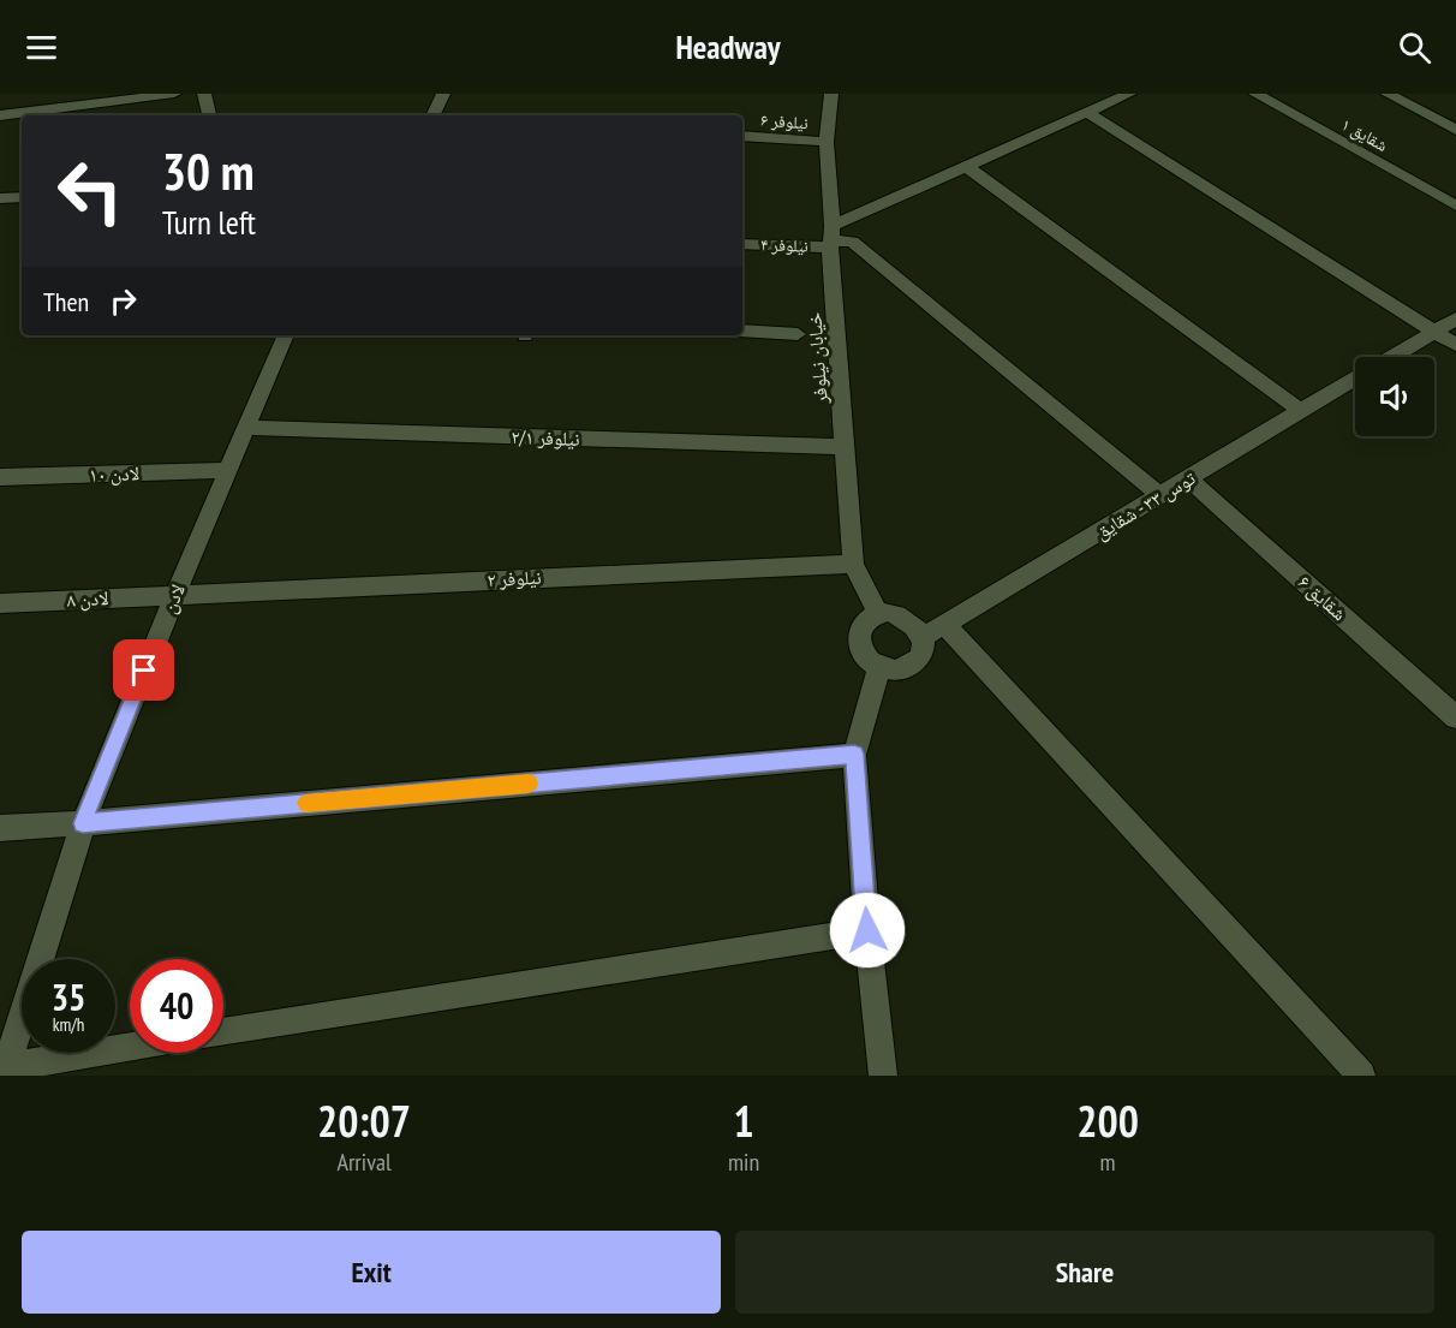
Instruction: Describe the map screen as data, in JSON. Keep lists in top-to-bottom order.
{
  "streets": {
    "street": [
      "نیلوفر ۶",
      "شقایق ۱",
      "نیلوفر ۴",
      "خیابان نیلوفر",
      "نیلوفر ۲/۱",
      "لادن ۱۰",
      "توس ۳۳ - شقایق",
      "نیلوفر ۲",
      "شقایق ۶",
      "لادن ۸",
      "لادن"
    ]
  },
  "crossings": [
    ["نیلوفر ۶", "خیابان نیلوفر"],
    ["نیلوفر ۴", "خیابان نیلوفر"],
    ["خیابان نیلوفر", "نیلوفر ۲/۱"],
    ["خیابان نیلوفر", "توس ۳۳ - شقایق"],
    ["خیابان نیلوفر", "نیلوفر ۲"],
    ["نیلوفر ۲/۱", "لادن"],
    ["لادن ۱۰", "لادن"],
    ["توس ۳۳ - شقایق", "شقایق ۶"],
    ["نیلوفر ۲", "لادن ۸"],
    ["نیلوفر ۲", "لادن"],
    ["لادن ۸", "لادن"]
  ],
  "page": {
    "header": "Headway",
    "turn": ["30 m", "Turn left"],
    "then": "Then",
    "speed": "35 km/h",
    "limit": "40",
    "eta": [
      "20:07",
      "Arrival",
      "1",
      "min",
      "200",
      "m"
    ],
    "buttons": ["Exit", "Share"]
  }
}
